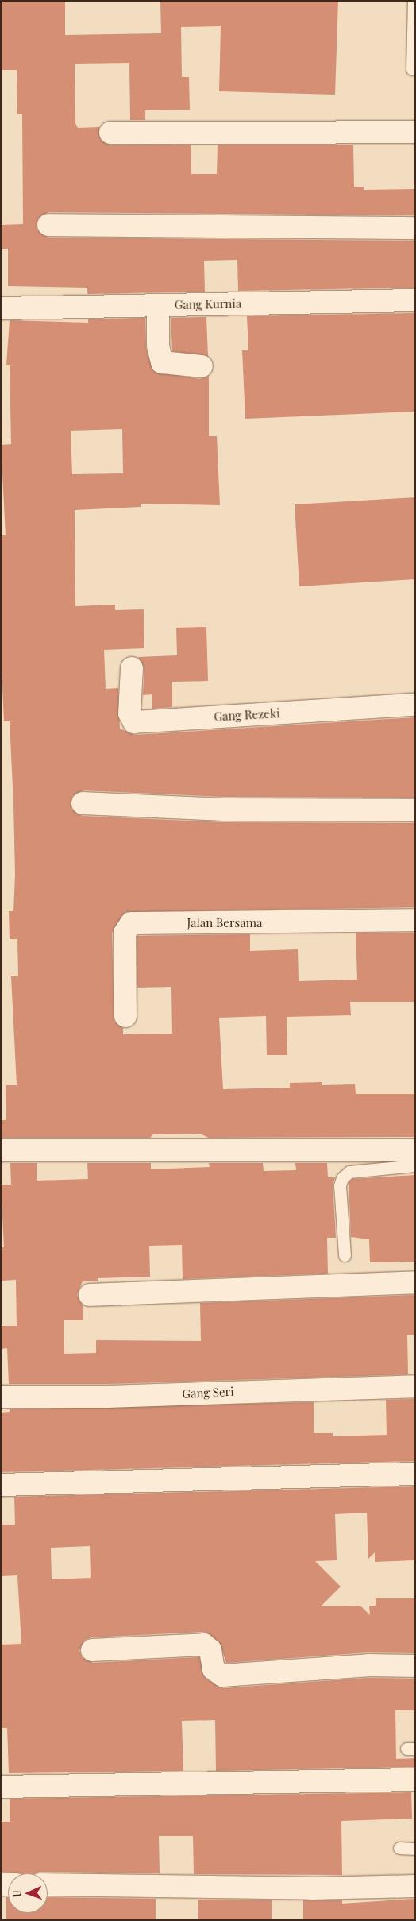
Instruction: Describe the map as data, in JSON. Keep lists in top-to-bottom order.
{
  "streets": {
    "street": [
      "Gang Kurnia",
      "Gang Rezeki",
      "Jalan Bersama",
      "Gang Seri"
    ]
  },
  "north": "left"
}
